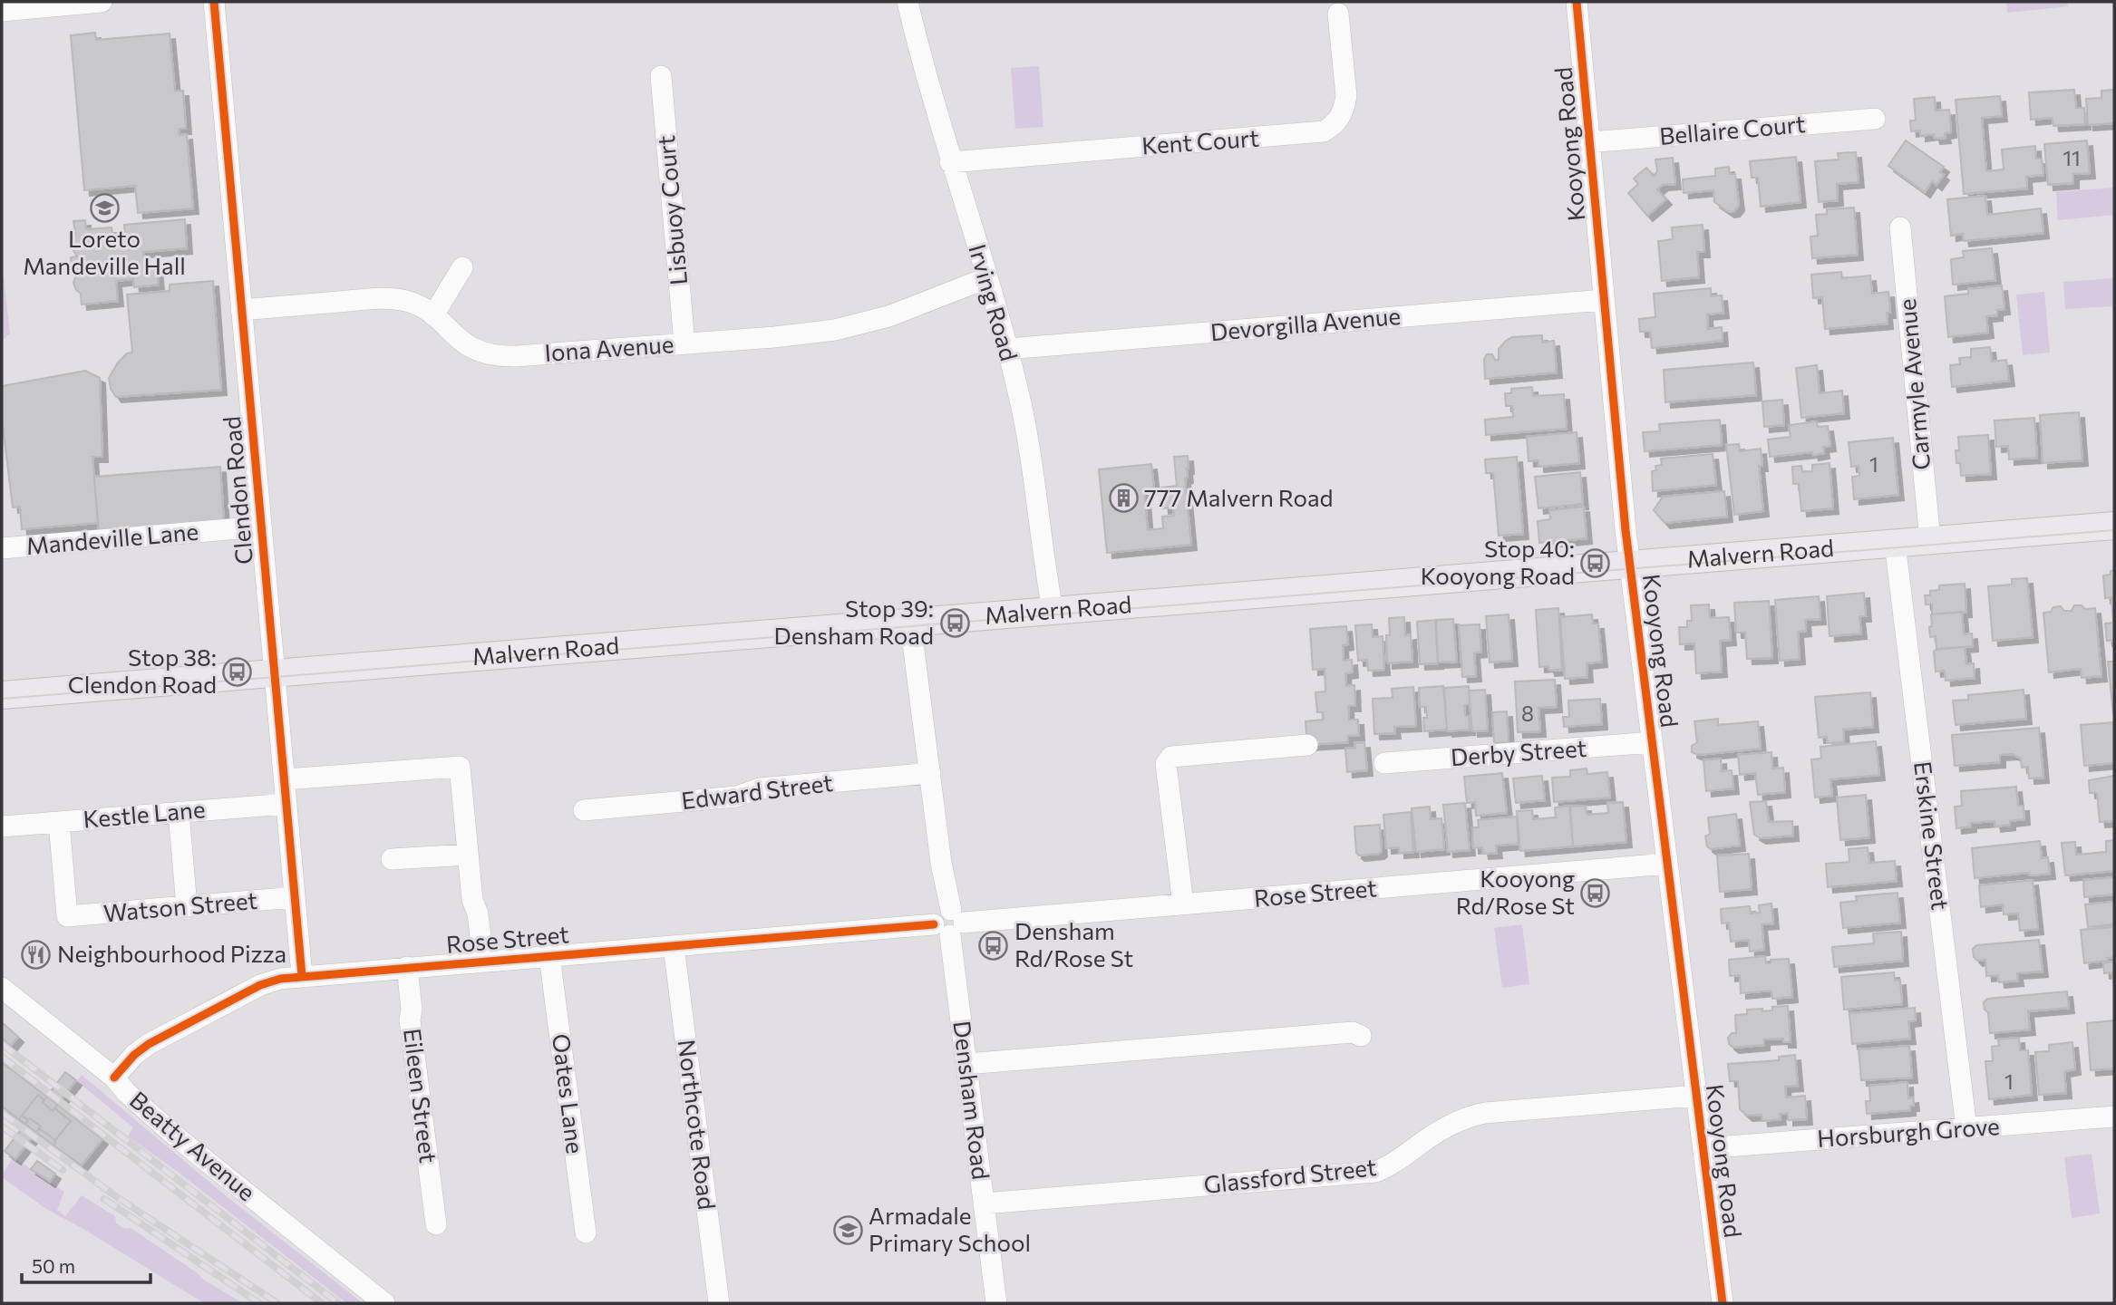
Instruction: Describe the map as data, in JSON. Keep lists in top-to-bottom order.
{
  "streets": {
    "main road": ["Malvern Road"],
    "street": [
      "Bellaire Court",
      "Kent Court",
      "Kooyong Road",
      "Lisbuoy Court",
      "Irving Road",
      "Devorgilla Avenue",
      "Iona Avenue",
      "Carmyle Avenue",
      "Clendon Road",
      "Mandeville Lane",
      "Derby Street",
      "Edward Street",
      "Kestle Lane",
      "Erskine Street",
      "Rose Street",
      "Watson Street",
      "Oates Lane",
      "Eileen Street",
      "Densham Road",
      "Northcote Road",
      "Horsburgh Grove",
      "Beatty Avenue",
      "Glassford Street"
    ]
  },
  "crossings": [
    ["Bellaire Court", "Kooyong Road"],
    ["Kent Court", "Irving Road"],
    ["Kooyong Road", "Devorgilla Avenue"],
    ["Kooyong Road", "Malvern Road"],
    ["Kooyong Road", "Derby Street"],
    ["Kooyong Road", "Rose Street"],
    ["Kooyong Road", "Horsburgh Grove"],
    ["Kooyong Road", "Glassford Street"],
    ["Lisbuoy Court", "Iona Avenue"],
    ["Irving Road", "Devorgilla Avenue"],
    ["Irving Road", "Iona Avenue"],
    ["Irving Road", "Malvern Road"],
    ["Iona Avenue", "Clendon Road"],
    ["Carmyle Avenue", "Malvern Road"],
    ["Clendon Road", "Mandeville Lane"],
    ["Clendon Road", "Malvern Road"],
    ["Clendon Road", "Kestle Lane"],
    ["Clendon Road", "Rose Street"],
    ["Clendon Road", "Watson Street"],
    ["Malvern Road", "Erskine Street"],
    ["Malvern Road", "Densham Road"],
    ["Edward Street", "Densham Road"],
    ["Kestle Lane", "Watson Street"],
    ["Erskine Street", "Horsburgh Grove"],
    ["Rose Street", "Oates Lane"],
    ["Rose Street", "Eileen Street"],
    ["Rose Street", "Densham Road"],
    ["Rose Street", "Northcote Road"],
    ["Rose Street", "Beatty Avenue"],
    ["Densham Road", "Glassford Street"]
  ],
  "places": {
    "school or university": ["Loreto Mandeville Hall", "Armadale Primary School"],
    "building": ["777 Malvern Road"],
    "bus stop": [
      "Stop 40: Kooyong Road",
      "Stop 39: Densham Road",
      "Stop 38: Clendon Road",
      "Kooyong Rd/Rose St",
      "Densham Rd/Rose St"
    ],
    "restaurant": ["Neighbourhood Pizza"]
  },
  "house_numbers": [
    "11",
    "1",
    "8",
    "1"
  ],
  "scale_bar": "50 m"
}
